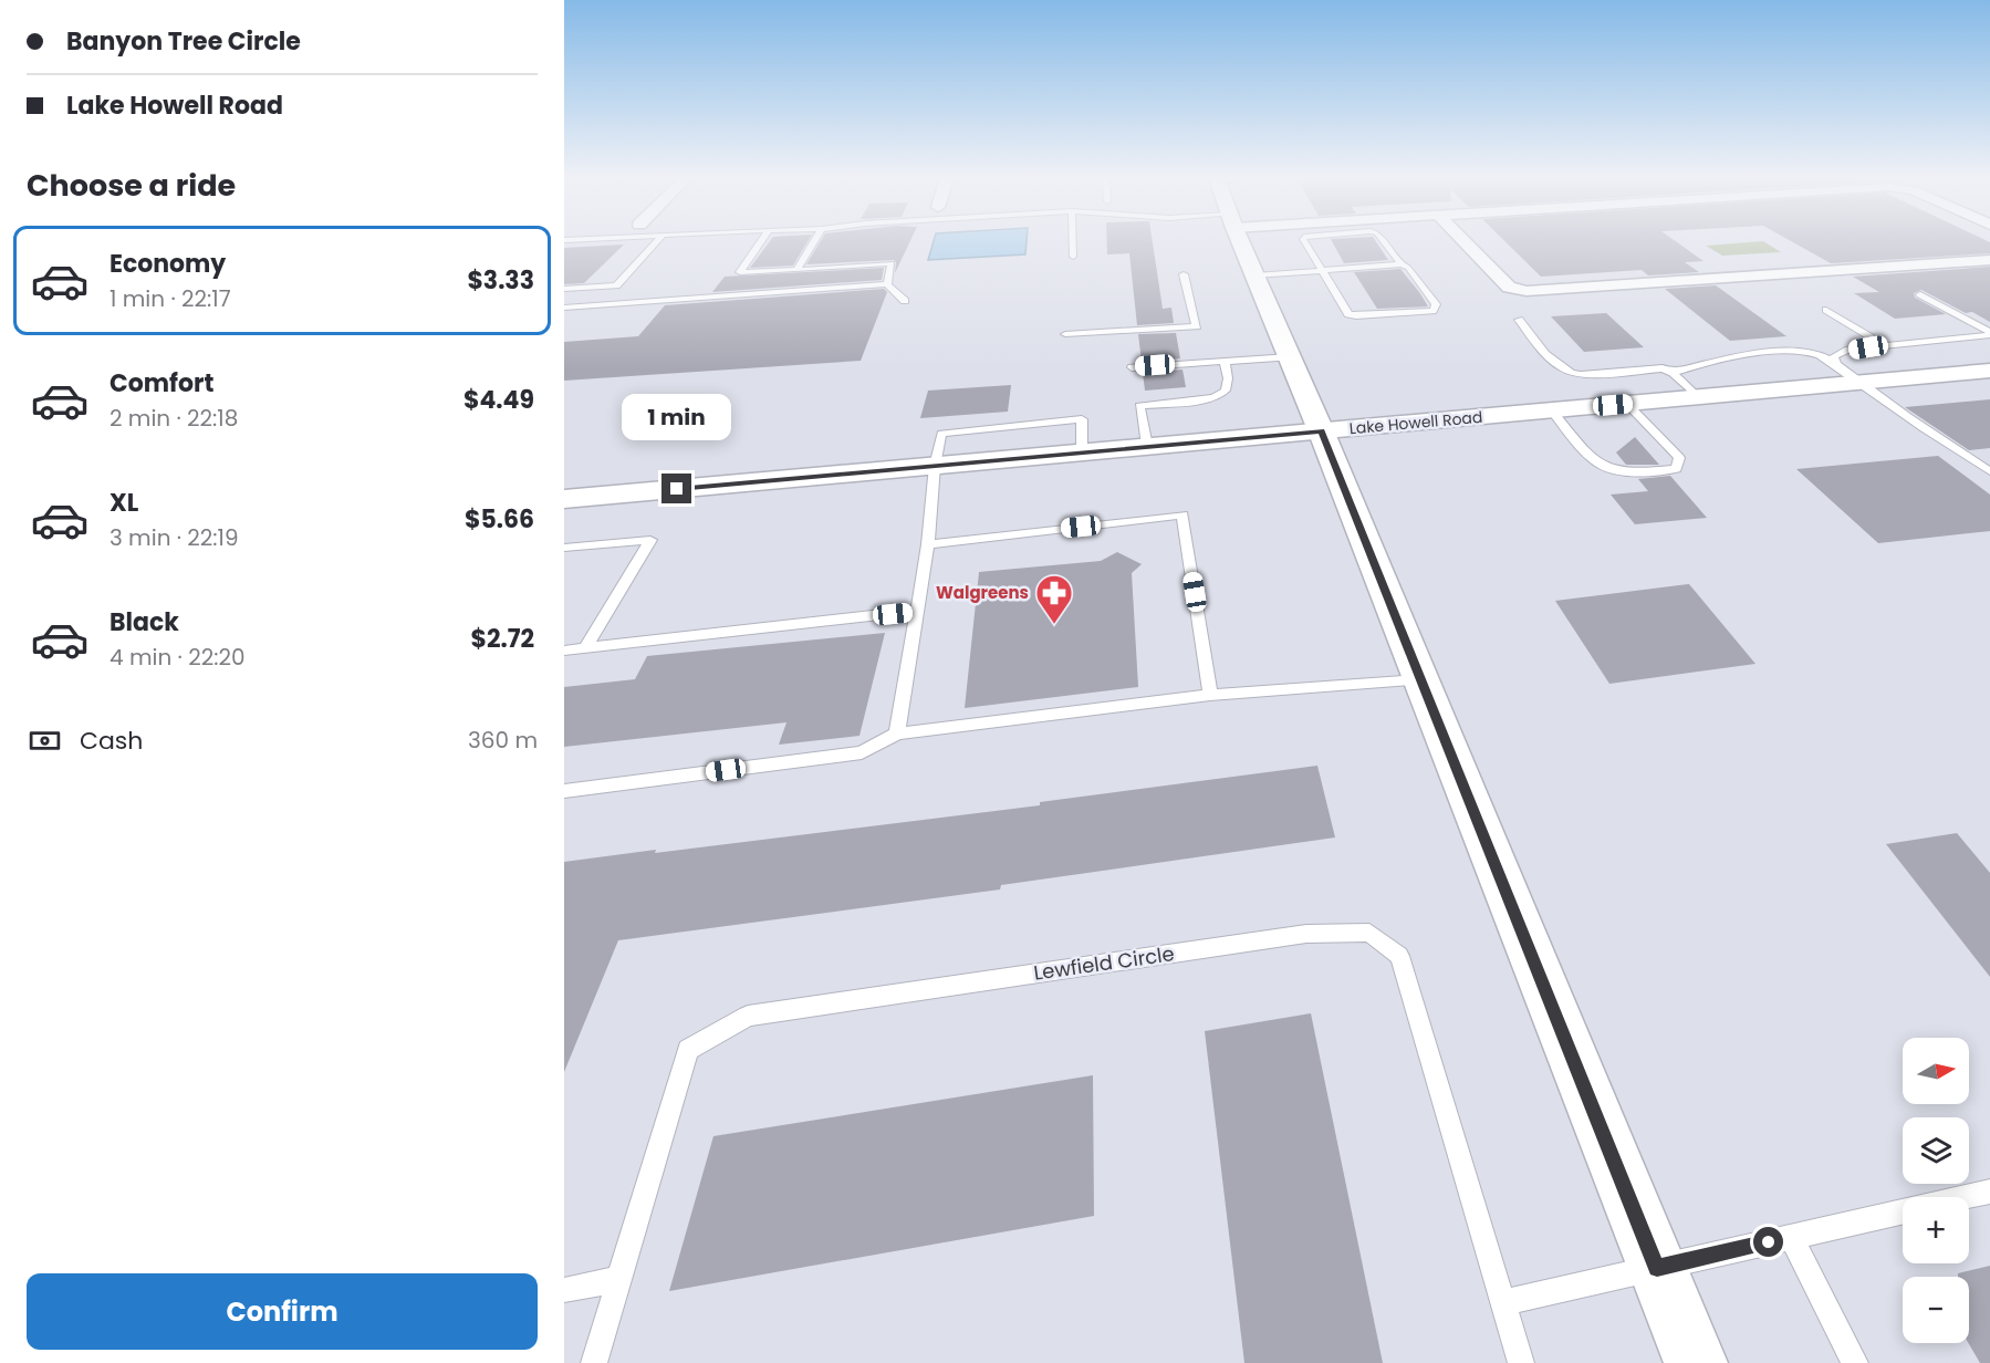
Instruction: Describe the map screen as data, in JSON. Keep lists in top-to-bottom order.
{
  "streets": {
    "main road": ["Lake Howell Road"],
    "lane": ["Lewfield Circle"]
  },
  "places": {
    "pharmacy": ["Walgreens"]
  },
  "north": "right",
  "page": {
    "banner": ["Banyon Tree Circle", "Lake Howell Road"],
    "heading": "Choose a ride",
    "list": [
      {
        "name": "Economy",
        "note": "1 min · 22:17",
        "value": "$3.33"
      },
      {
        "name": "Comfort",
        "note": "2 min · 22:18",
        "value": "$4.49"
      },
      {
        "name": "XL",
        "note": "3 min · 22:19",
        "value": "$5.66"
      },
      {
        "name": "Black",
        "note": "4 min · 22:20",
        "value": "$2.72"
      }
    ],
    "bubble": "1 min",
    "pay": ["Cash", "360 m"],
    "map_buttons": ["+", "−"],
    "buttons": "Confirm"
  }
}
